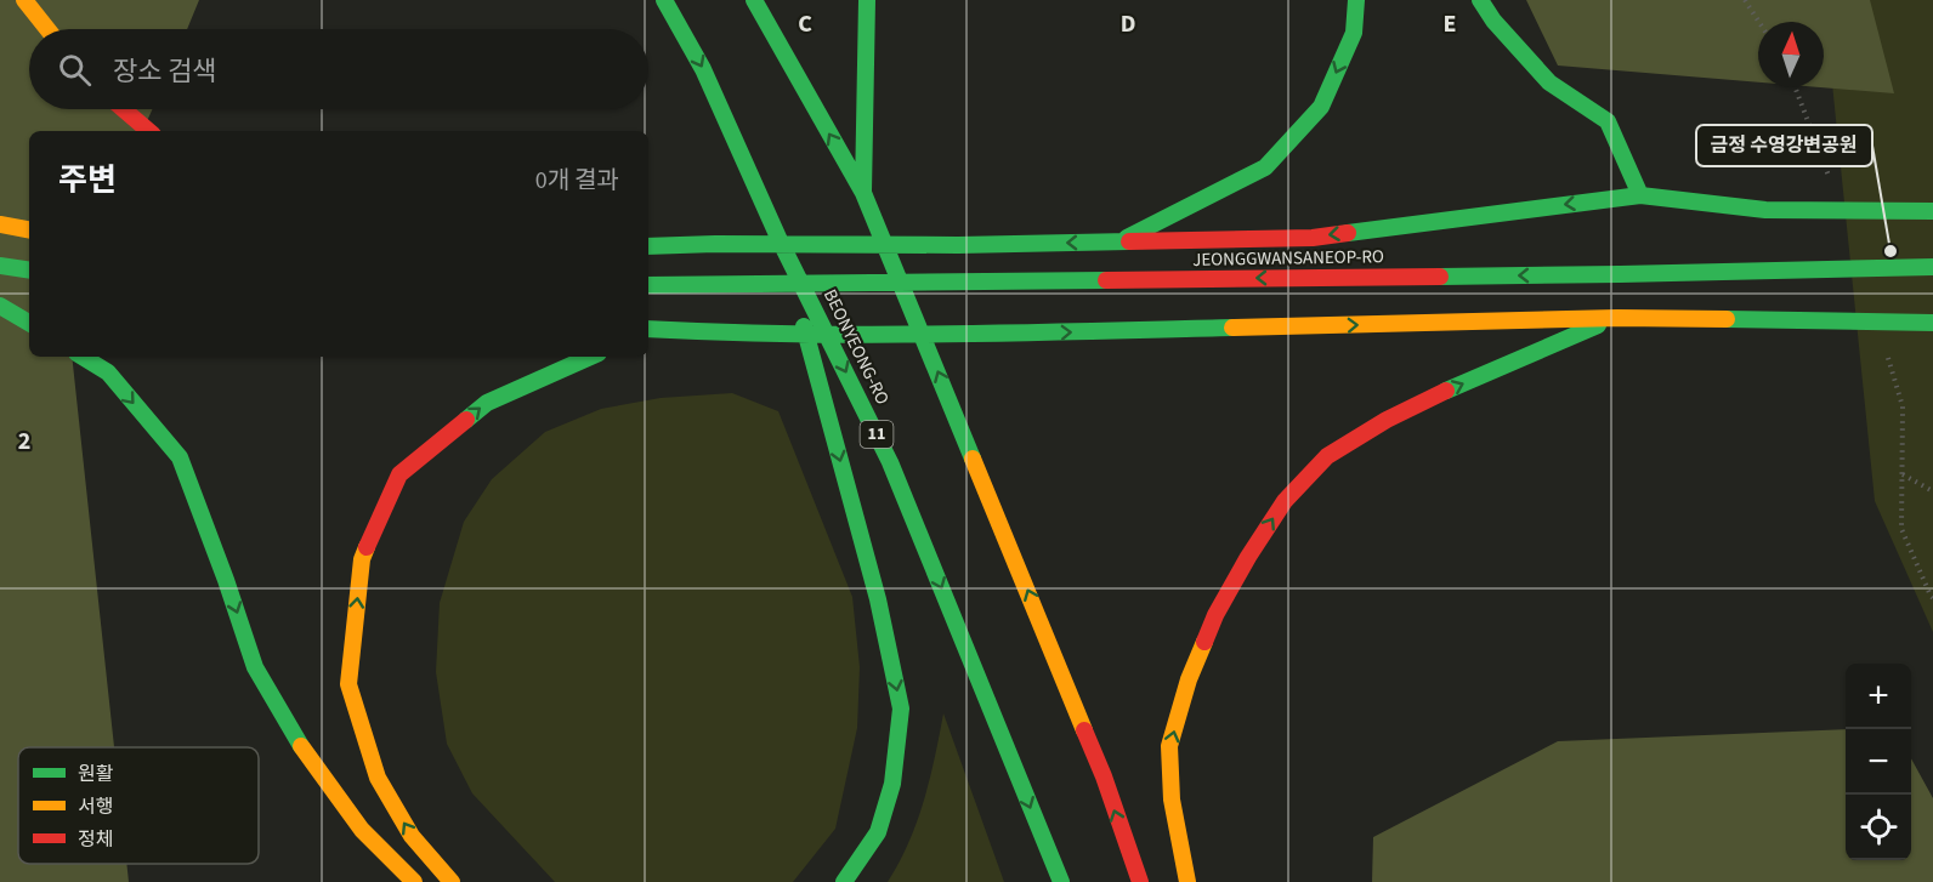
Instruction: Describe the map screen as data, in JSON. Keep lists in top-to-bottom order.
{
  "streets": {
    "highway": ["JEONGGWANSANEOP-RO", "BEONYEONG-RO", "11"]
  },
  "places": ["금정 수영강변공원"],
  "legend": ["원활", "서행", "정체"],
  "north": "top",
  "page": {
    "search": "장소 검색",
    "heading": ["주변", "0개 결과"],
    "map_buttons": ["+", "−"]
  },
  "grid": {
    "columns": ["C", "D", "E"],
    "rows": ["2"]
  }
}
